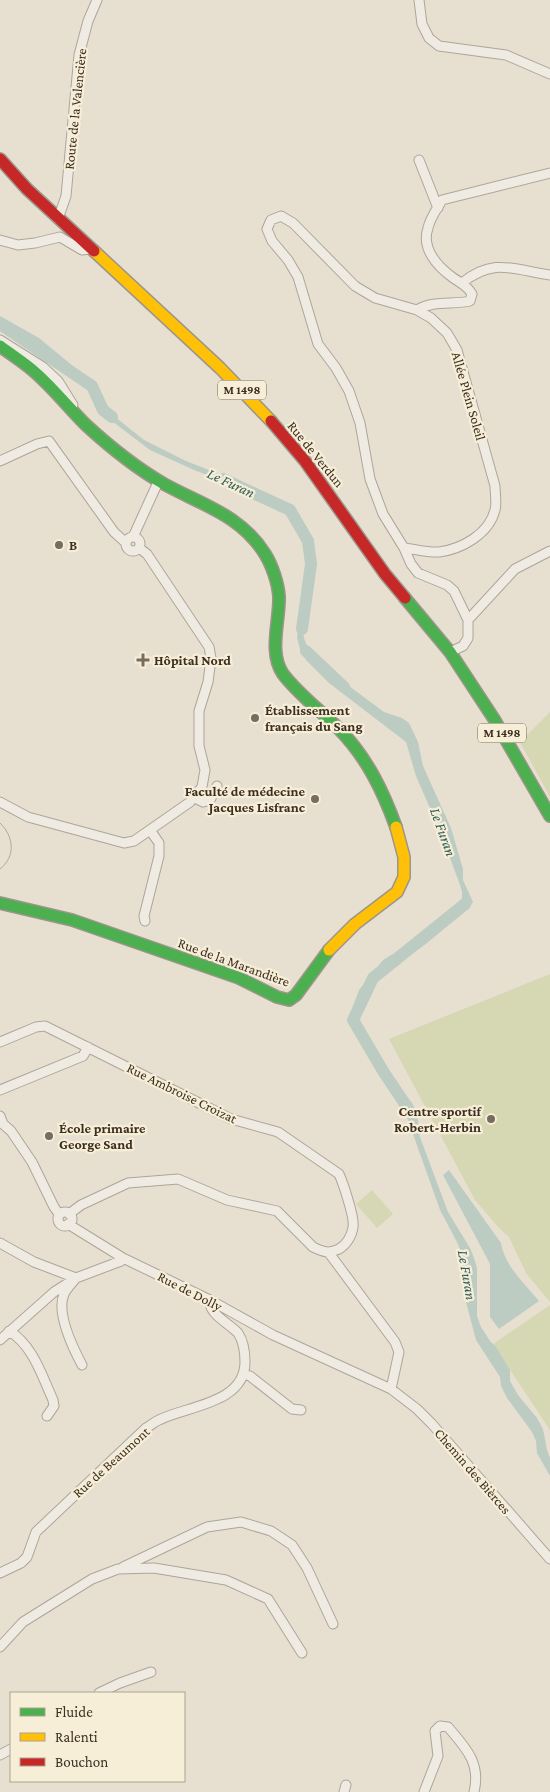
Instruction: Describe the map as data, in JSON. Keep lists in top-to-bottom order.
{
  "streets": {
    "street": [
      "Route de la Valencière",
      "M 1498",
      "Allée Plein Soleil",
      "Rue de Verdun",
      "Rue de la Marandière",
      "Rue Ambroise Croizat",
      "Rue de Dolly",
      "Rue de Beaumont",
      "Chemin des Bièrces"
    ]
  },
  "crossings": [
    ["Route de la Valencière", "Rue de Verdun"],
    ["Rue de Dolly", "Chemin des Bièrces"]
  ],
  "water": ["Le Furan"],
  "places": {
    "other": [
      "B",
      "Établissement français du Sang",
      "Faculté de médecine Jacques Lisfranc",
      "Centre sportif Robert-Herbin",
      "École primaire George Sand"
    ],
    "health": ["Hôpital Nord"]
  },
  "legend": ["Fluide", "Ralenti", "Bouchon"]
}
